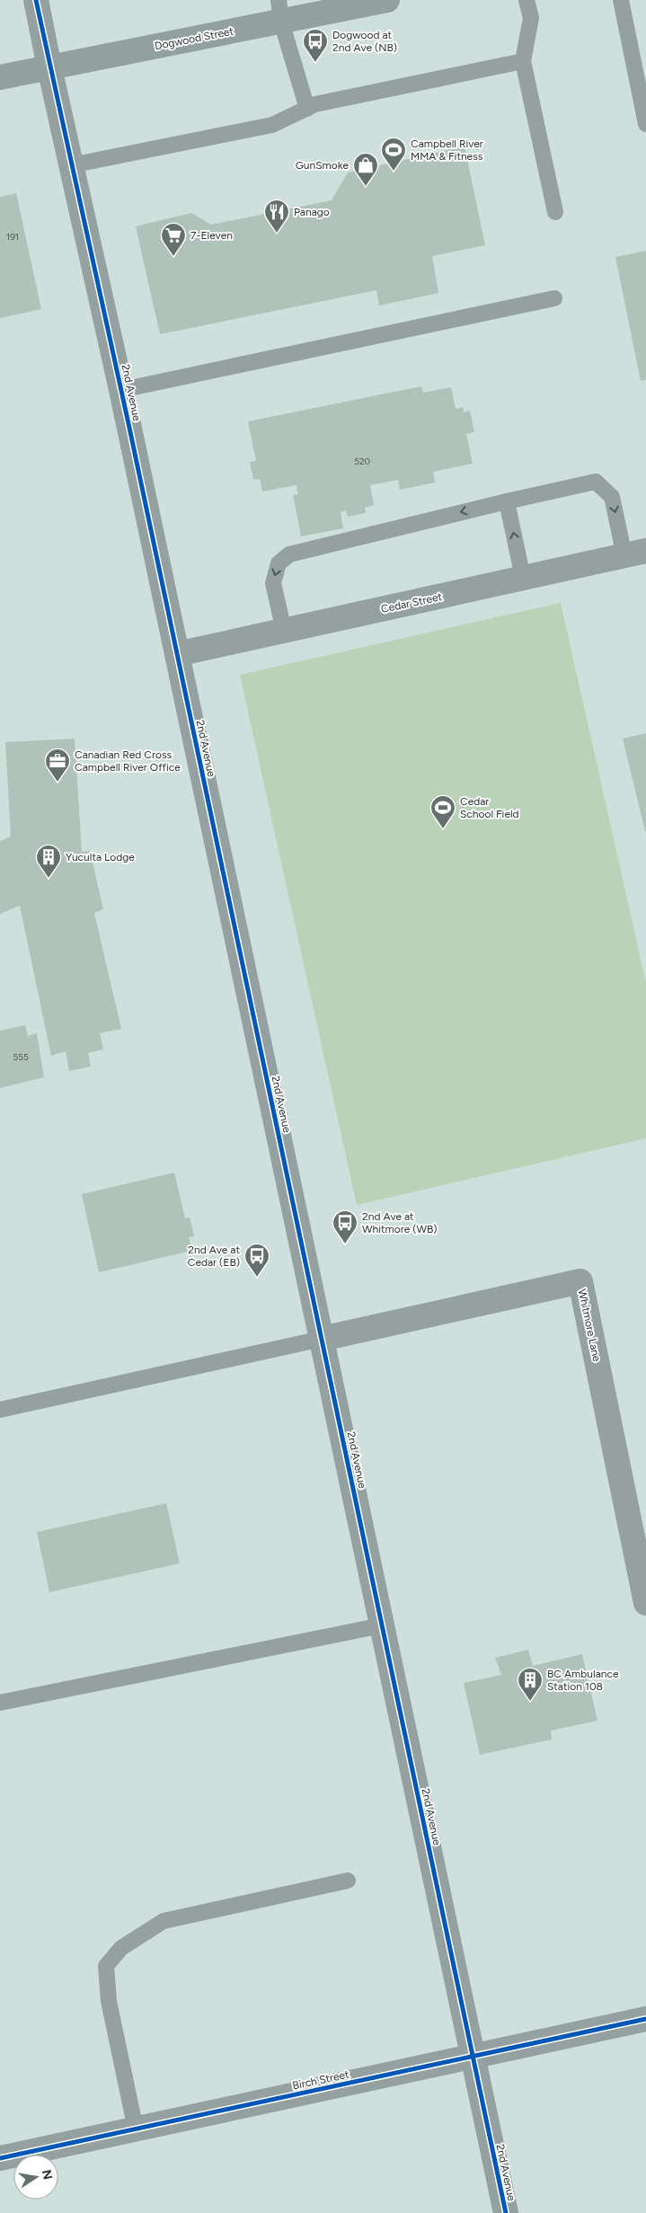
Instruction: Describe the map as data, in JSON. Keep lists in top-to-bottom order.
{
  "streets": {
    "main road": ["Dogwood Street"],
    "street": [
      "2nd Avenue",
      "Cedar Street",
      "Whitmore Lane",
      "Birch Street"
    ]
  },
  "crossings": [
    ["Dogwood Street", "2nd Avenue"],
    ["2nd Avenue", "Cedar Street"],
    ["2nd Avenue", "Whitmore Lane"],
    ["2nd Avenue", "Birch Street"]
  ],
  "places": {
    "bus stop": ["Dogwood at 2nd Ave (NB)", "2nd Ave at Whitmore (WB)", "2nd Ave at Cedar (EB)"],
    "sports": ["Campbell River MMA & Fitness", "Cedar School Field"],
    "shop": ["GunSmoke"],
    "restaurant": ["Panago"],
    "supermarket": ["7-Eleven"],
    "office": ["Canadian Red Cross Campbell River Office"],
    "building": ["Yuculta Lodge", "BC Ambulance Station 108"]
  },
  "house_numbers": ["191", "520", "555"],
  "north": "right"
}
